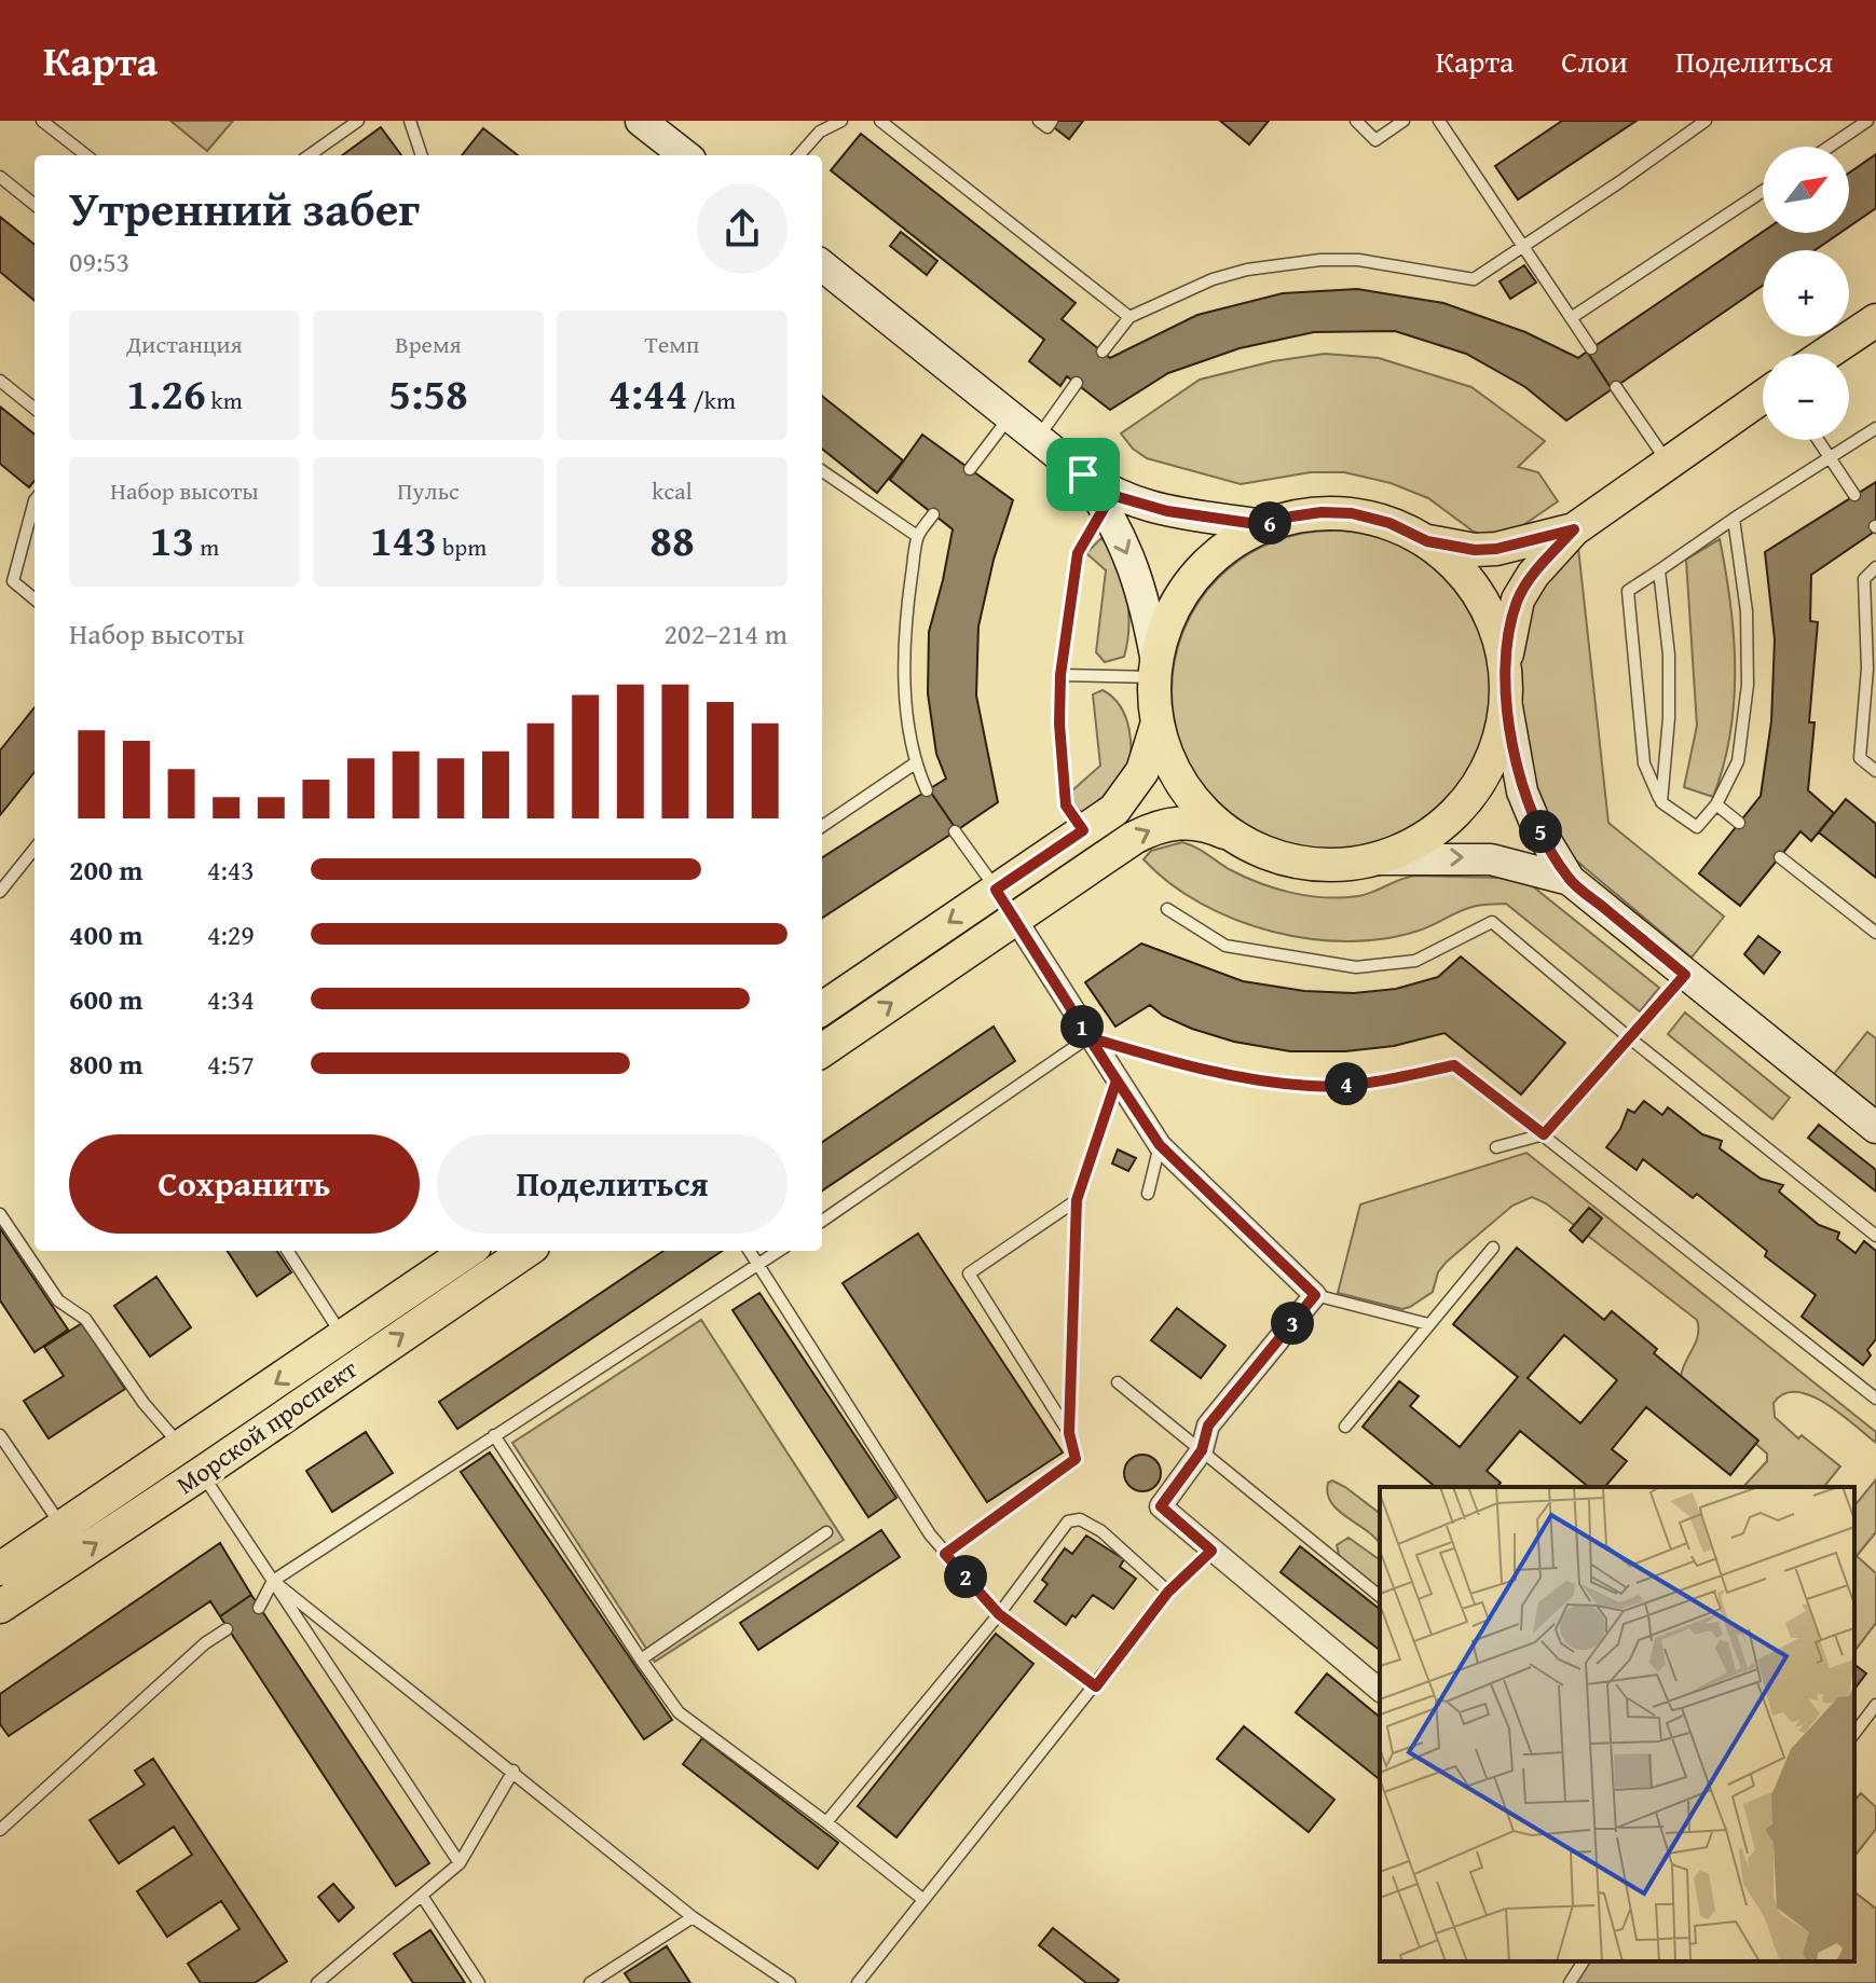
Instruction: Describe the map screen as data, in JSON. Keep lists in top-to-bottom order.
{
  "streets": {
    "main road": ["Морской проспект"]
  },
  "north": "top right",
  "page": {
    "header": "Карта",
    "nav": ["Карта", "Слои", "Поделиться"],
    "map_buttons": ["+", "−"],
    "heading": ["Утренний забег", "09:53"],
    "stats": [
      ["Дистанция", "1.26 km"],
      ["Время", "5:58"],
      ["Темп", "4:44 /km"],
      ["Набор высоты", "13 m"],
      ["Пульс", "143 bpm"],
      ["kcal", "88"]
    ],
    "pins": [
      "6",
      "5",
      "1",
      "4",
      "3",
      "2"
    ],
    "chart": ["Набор высоты", "202–214 m"],
    "list": [
      {
        "name": "200 m",
        "note": "4:43"
      },
      {
        "name": "400 m",
        "note": "4:29"
      },
      {
        "name": "600 m",
        "note": "4:34"
      },
      {
        "name": "800 m",
        "note": "4:57"
      }
    ],
    "buttons": ["Сохранить", "Поделиться"]
  }
}
